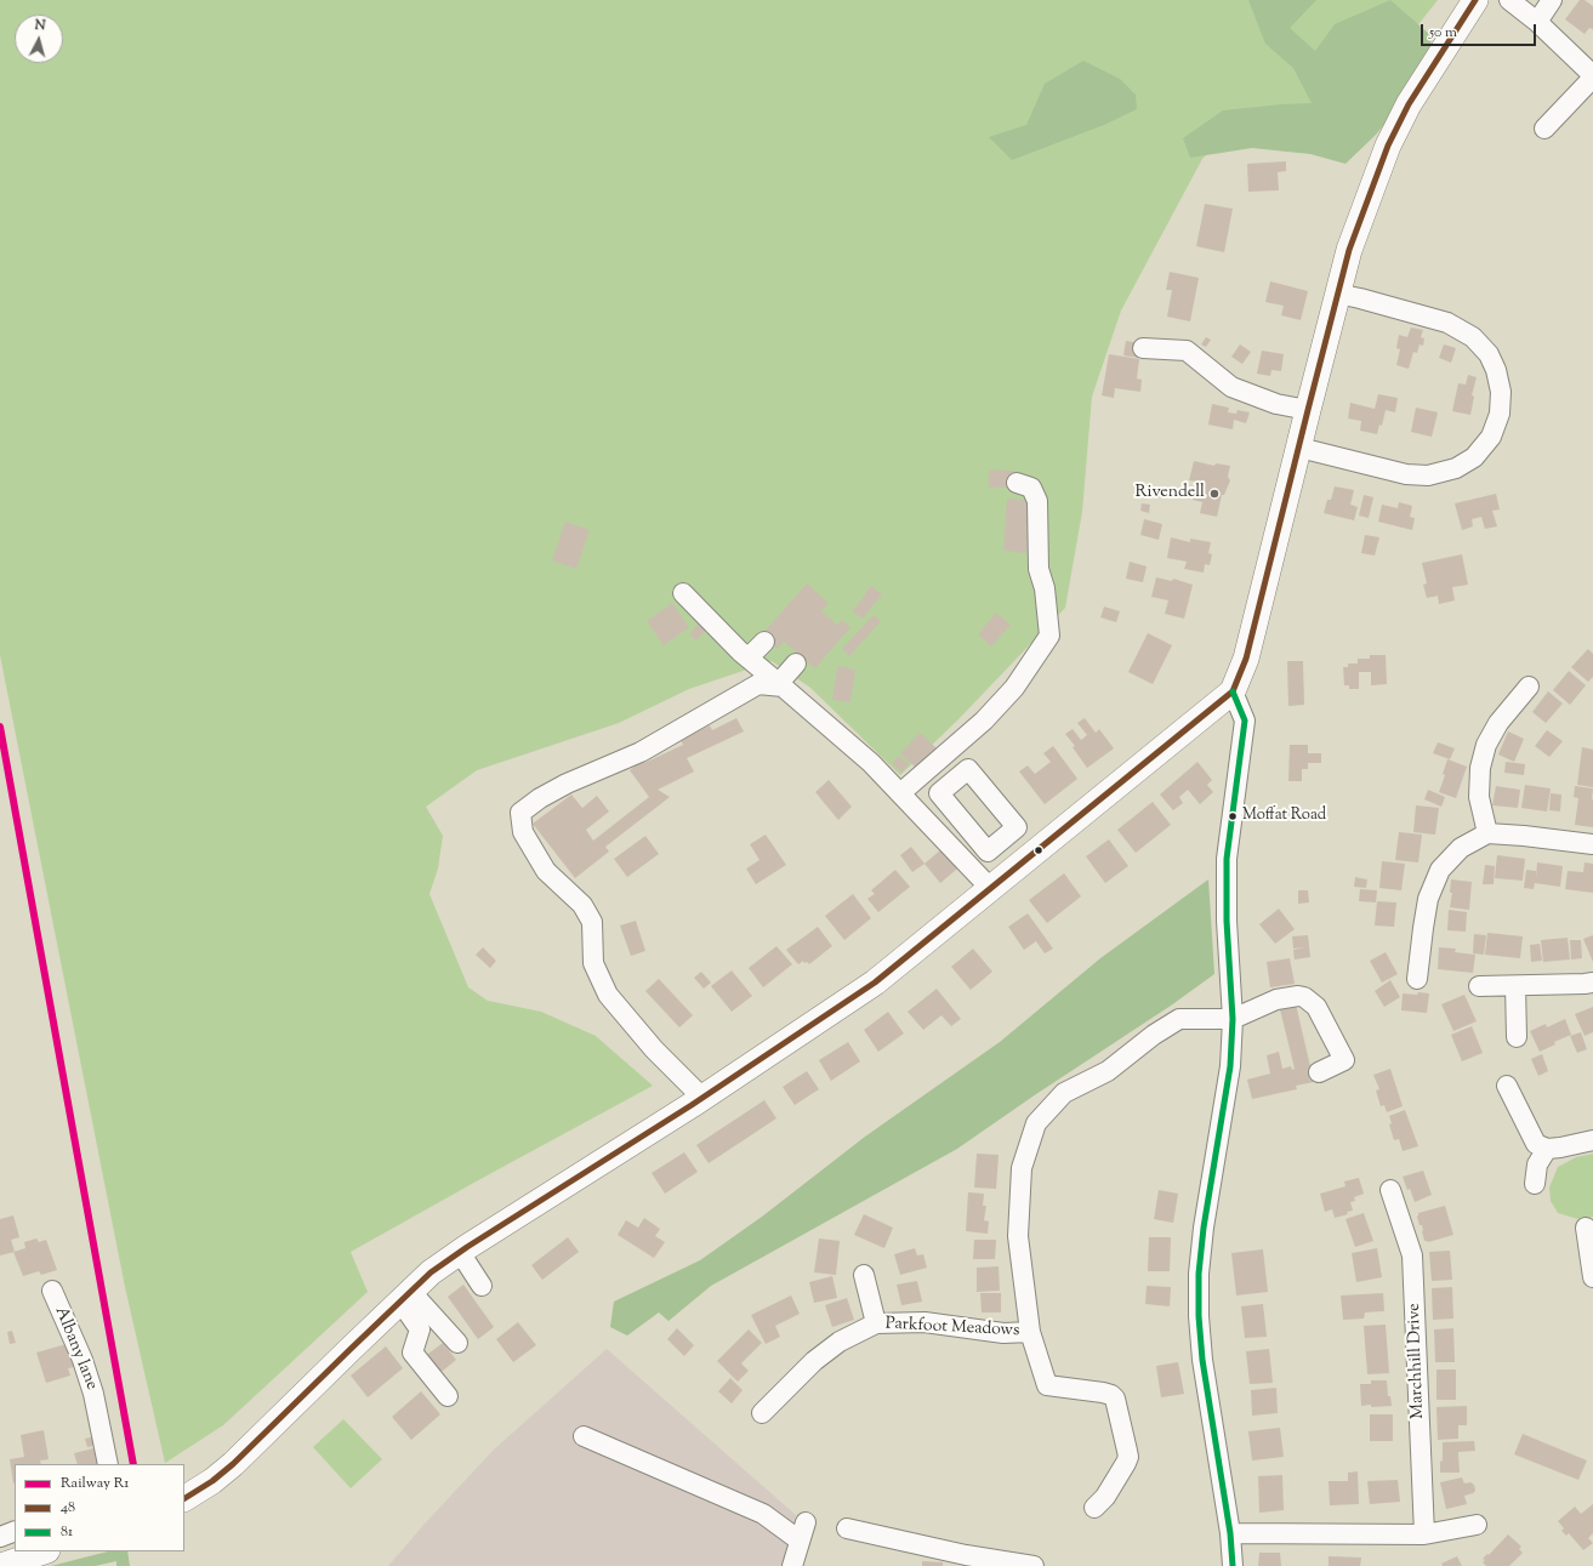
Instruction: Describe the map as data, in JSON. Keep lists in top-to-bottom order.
{
  "streets": {
    "street": ["Parkfoot Meadows", "Albany lane", "Marchhill Drive"]
  },
  "places": ["Rivendell", "Moffat Road"],
  "lines": ["transit line 48", "transit line 81", "rail line R1"],
  "legend": ["Railway R1", "48", "81"],
  "scale_bar": "50 m",
  "north": "top"
}
